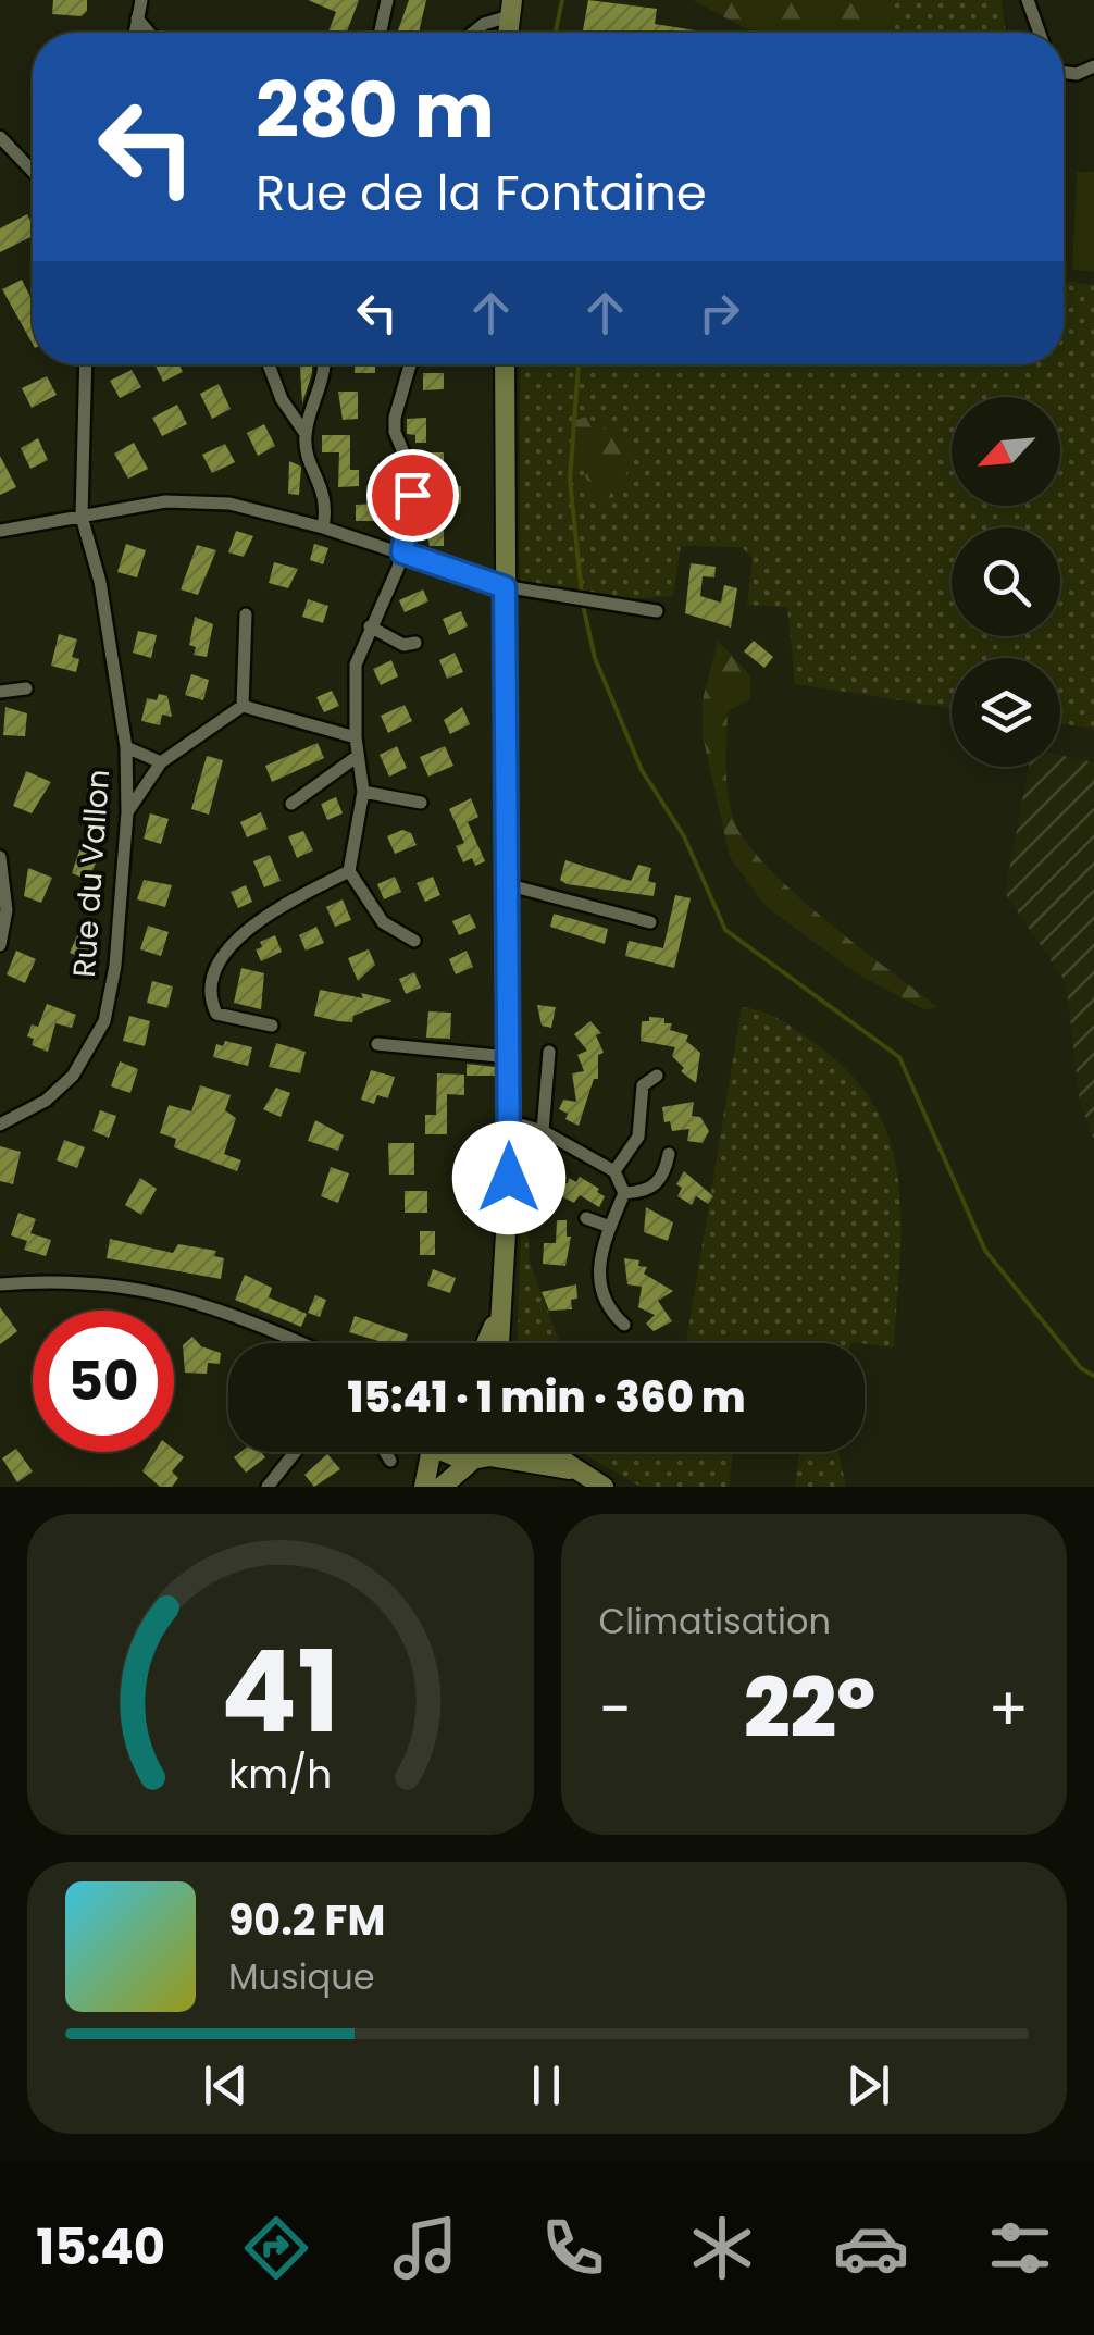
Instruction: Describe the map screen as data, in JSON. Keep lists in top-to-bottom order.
{
  "streets": {
    "street": ["Rue du Vallon"]
  },
  "north": "bottom left",
  "page": {
    "turn": ["280 m", "Rue de la Fontaine"],
    "limit": "50",
    "trip": "15:41 · 1 min · 360 m",
    "tile": "Climatisation",
    "heat": ["−", "22°", "+"],
    "song": ["90.2 FM", "Musique"],
    "tabs": "15:40",
    "gauge": ["41", "km/h"]
  }
}
